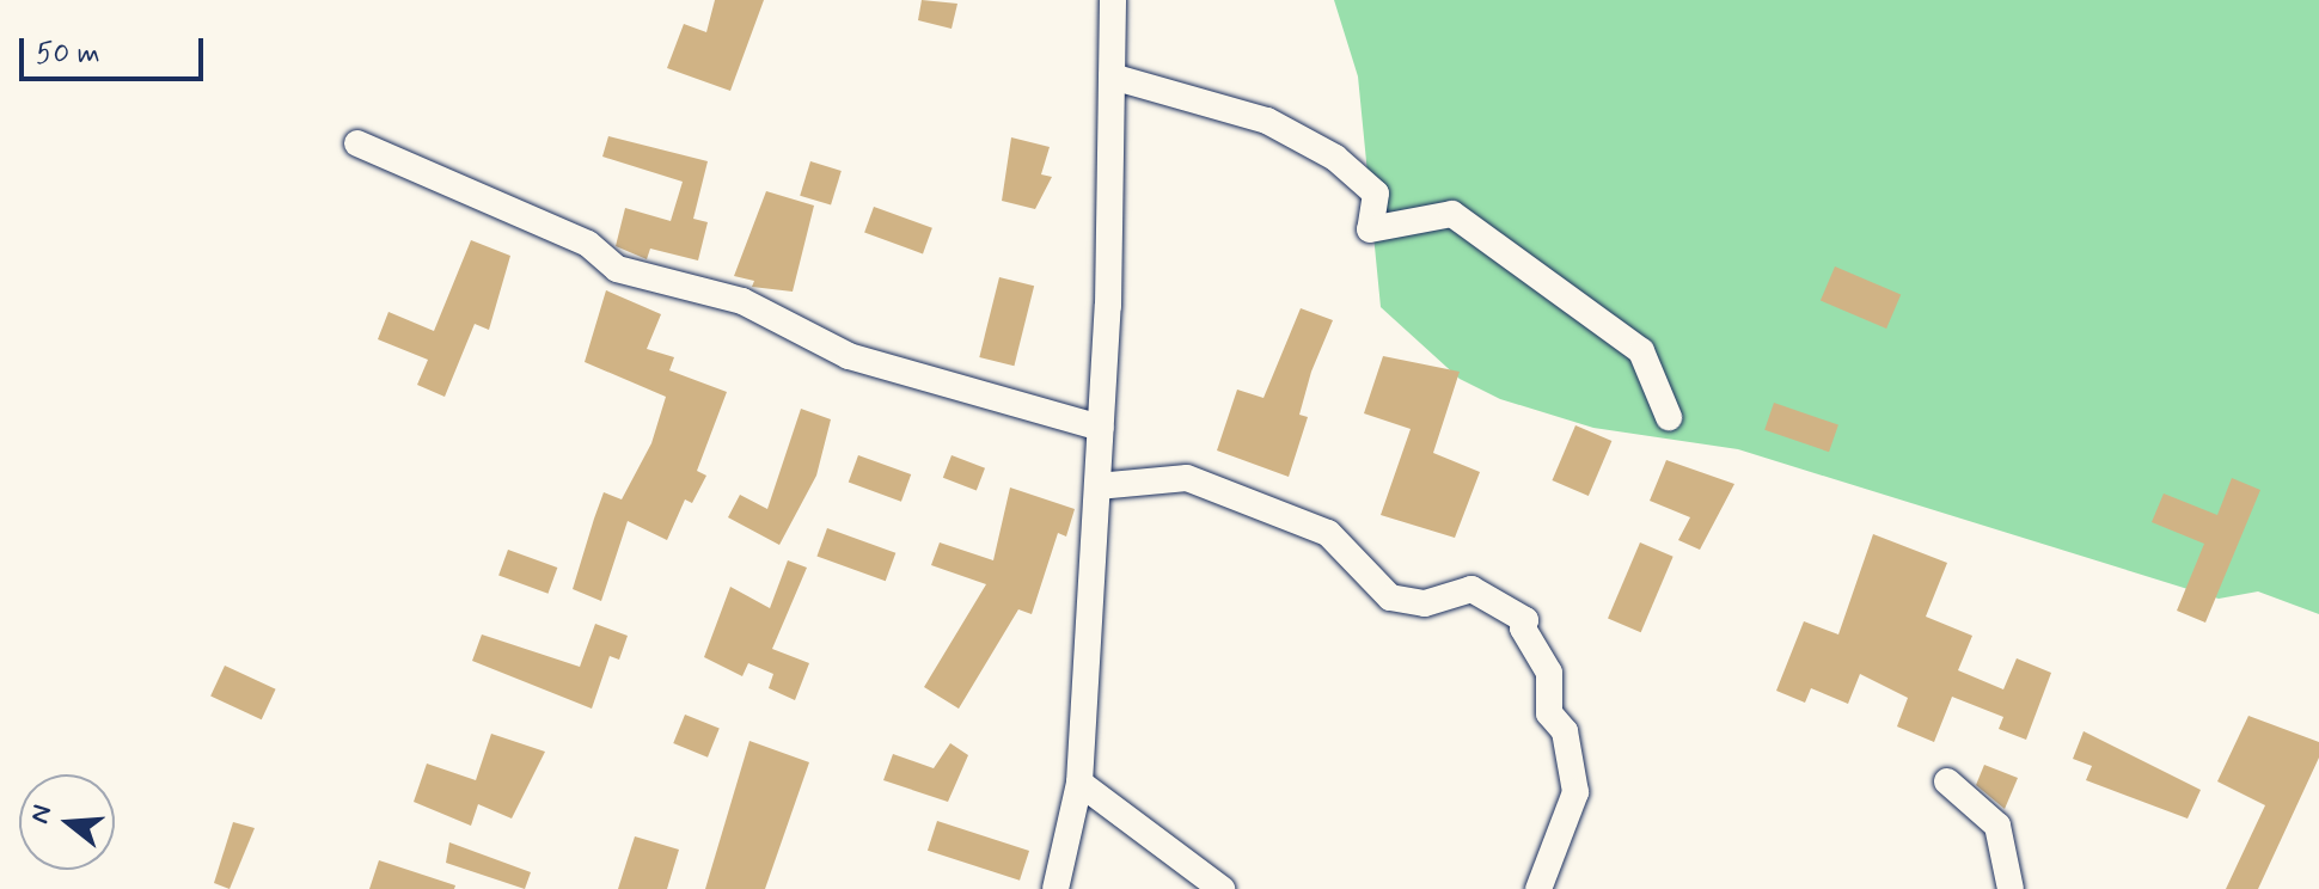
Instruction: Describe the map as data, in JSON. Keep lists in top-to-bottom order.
{
  "scale_bar": "50 m",
  "north": "left"
}
